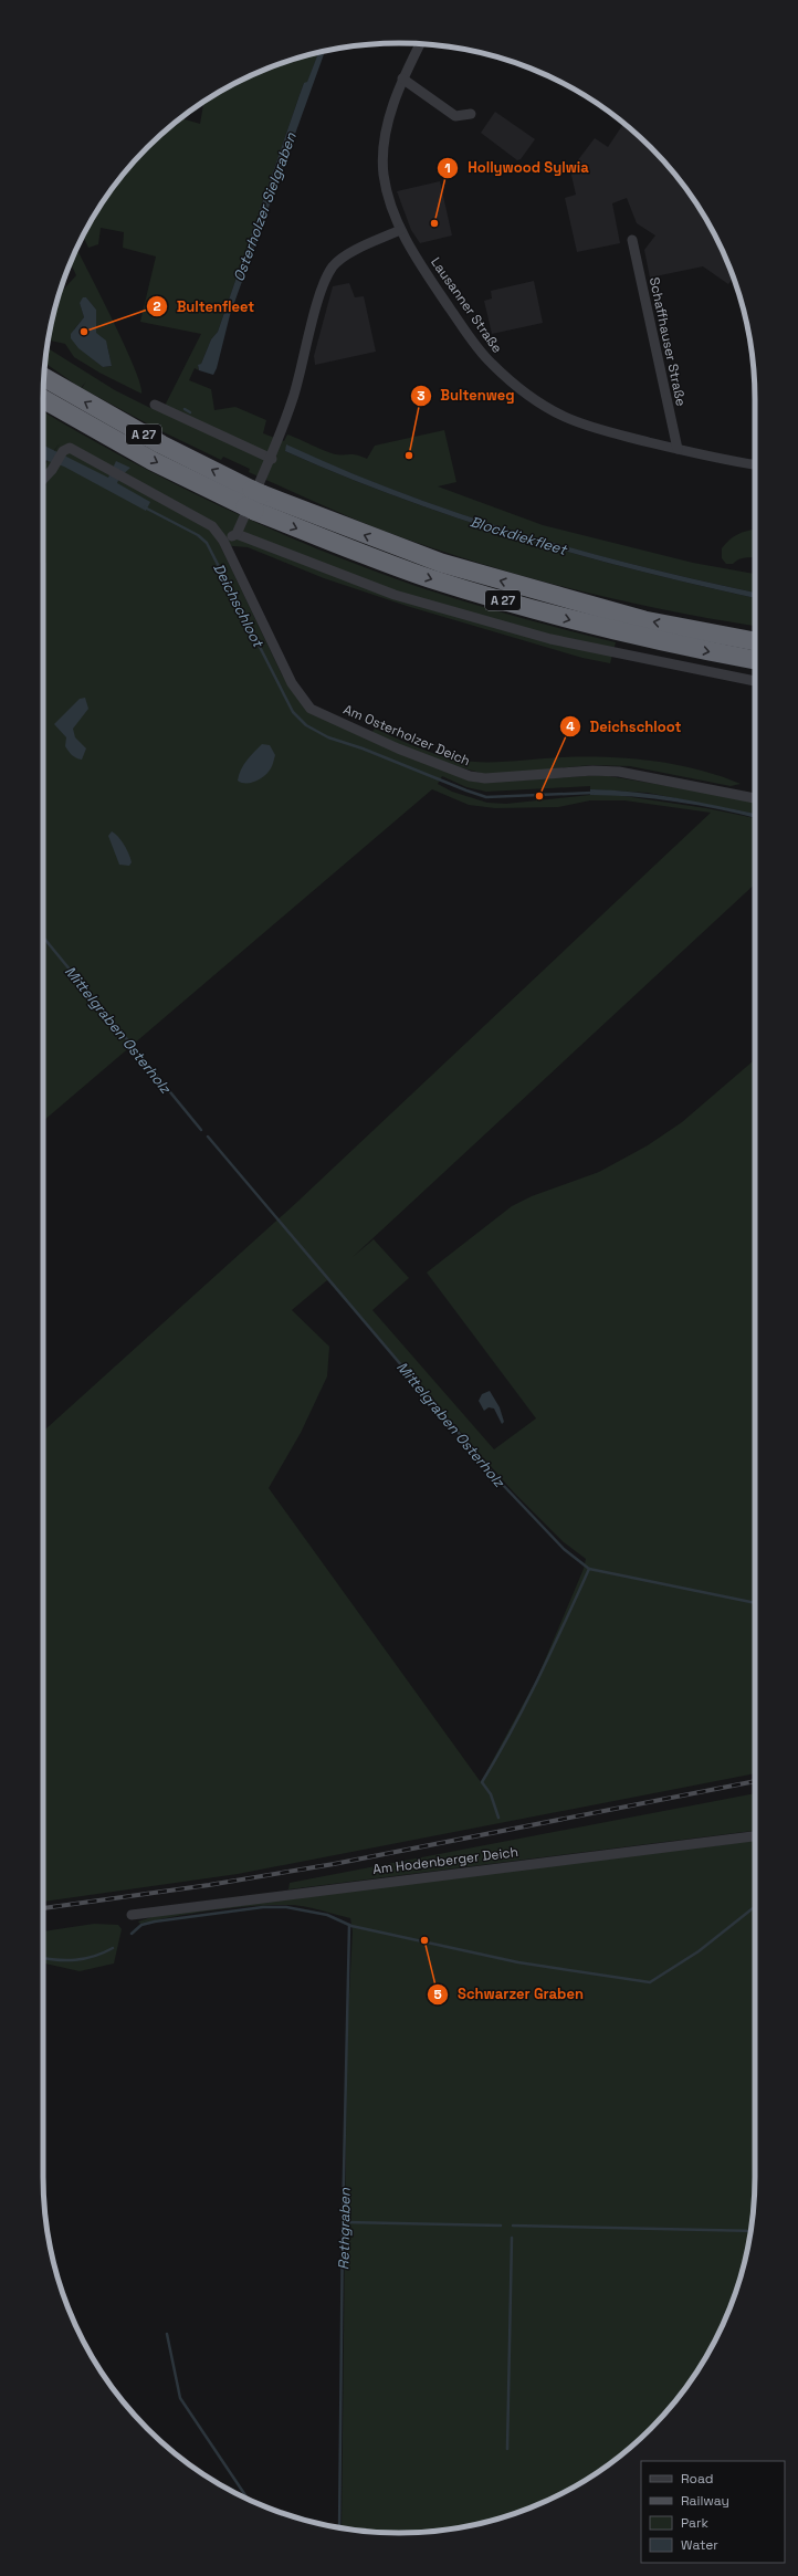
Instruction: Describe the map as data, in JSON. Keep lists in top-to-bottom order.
{
  "streets": {
    "highway": ["A 27"],
    "street": [
      "Lausanner Straße",
      "Schaffhauser Straße",
      "Am Osterholzer Deich",
      "Am Hodenberger Deich"
    ]
  },
  "crossings": [
    ["Lausanner Straße", "Schaffhauser Straße"]
  ],
  "water": [
    "Osterholzer Sielgraben",
    "Blockdiekfleet",
    "Deichschloot",
    "Mittelgraben Osterholz",
    "Rethgraben"
  ],
  "places": [
    "Hollywood Sylwia",
    "Bultenfleet",
    "Bultenweg",
    "Deichschloot",
    "Schwarzer Graben"
  ],
  "legend": [
    "Road",
    "Railway",
    "Park",
    "Water"
  ]
}
